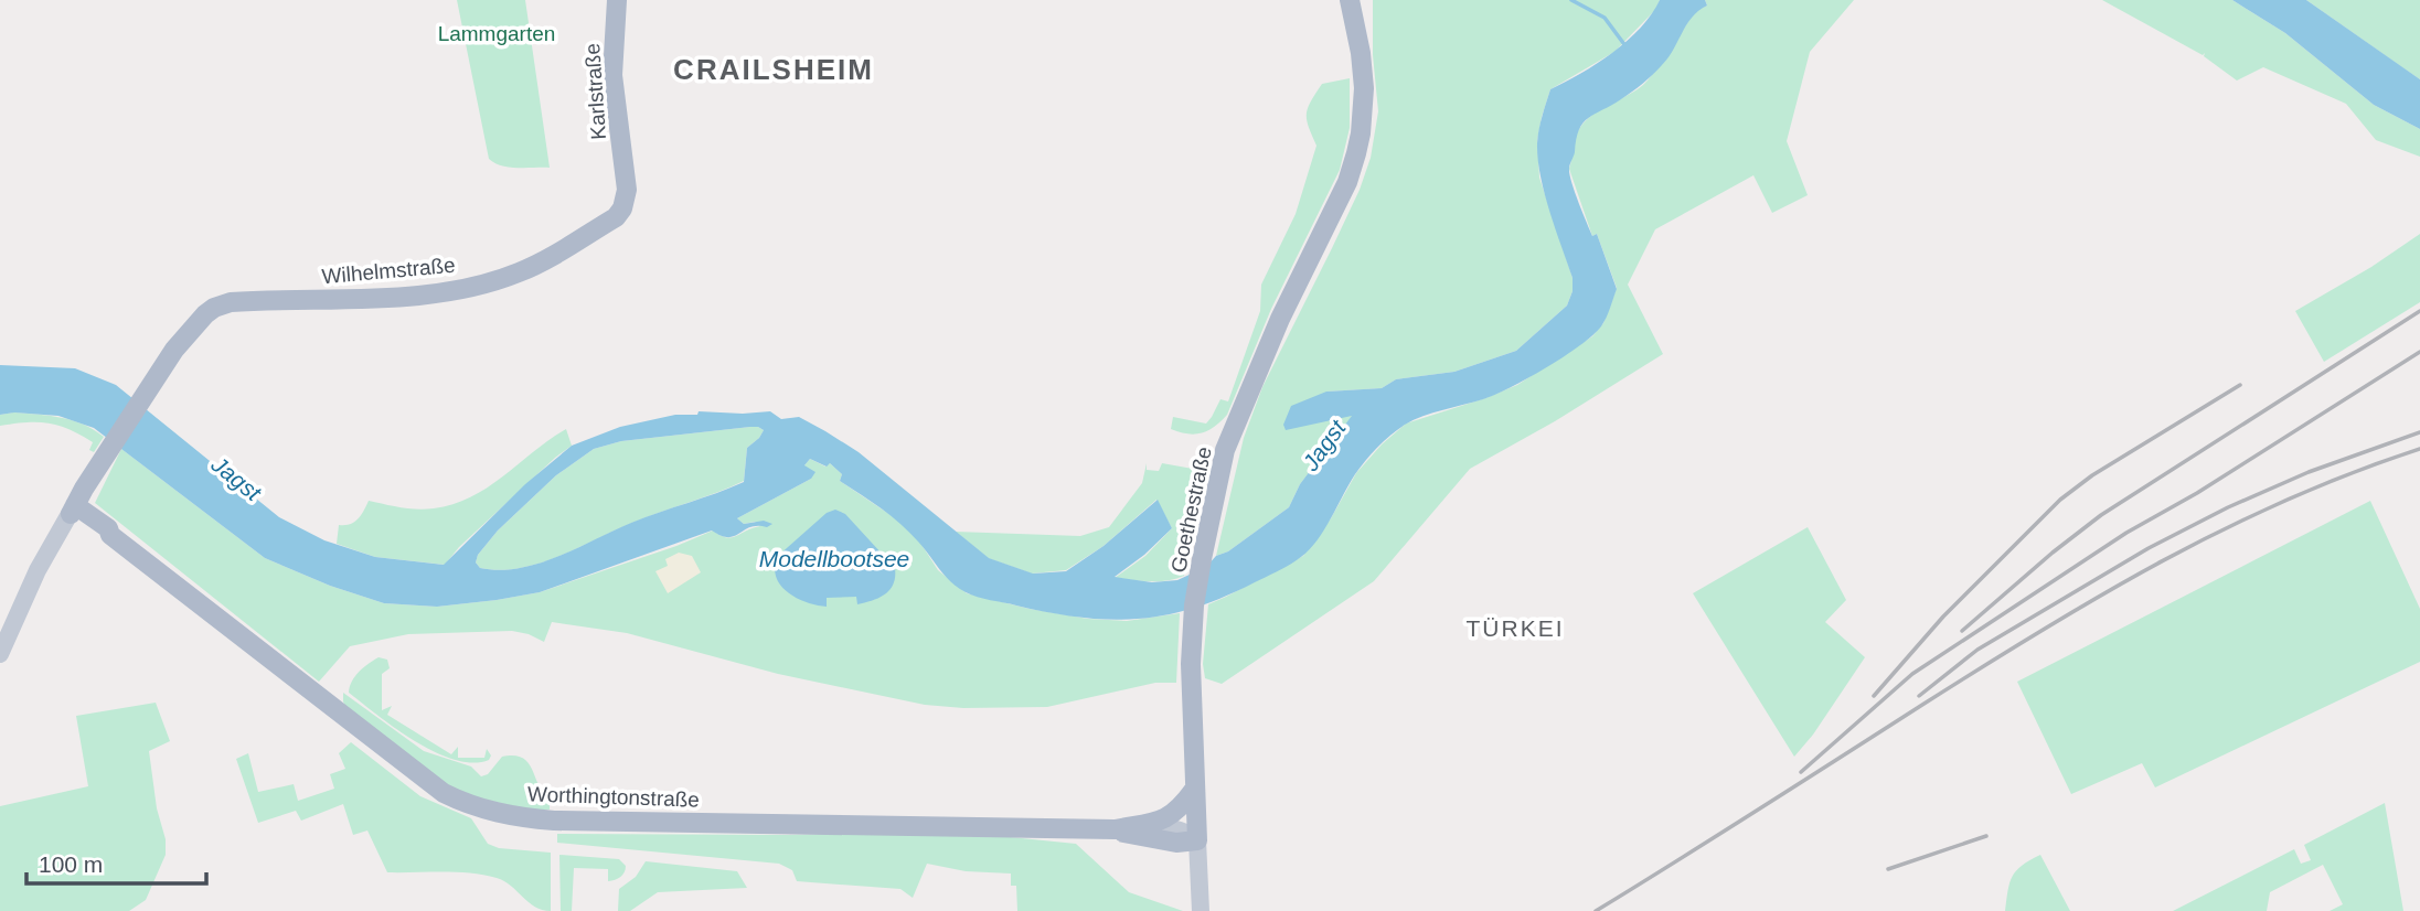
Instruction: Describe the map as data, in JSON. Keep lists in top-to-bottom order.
{
  "streets": {
    "main road": [
      "Karlstraße",
      "Wilhelmstraße",
      "Goethestraße",
      "Worthingtonstraße"
    ]
  },
  "crossings": [
    ["Karlstraße", "Wilhelmstraße"],
    ["Wilhelmstraße", "Worthingtonstraße"],
    ["Goethestraße", "Worthingtonstraße"]
  ],
  "districts": ["CRAILSHEIM", "TÜRKEI"],
  "water": ["Jagst", "Modellbootsee"],
  "parks": ["Lammgarten"],
  "scale_bar": "100 m"
}
